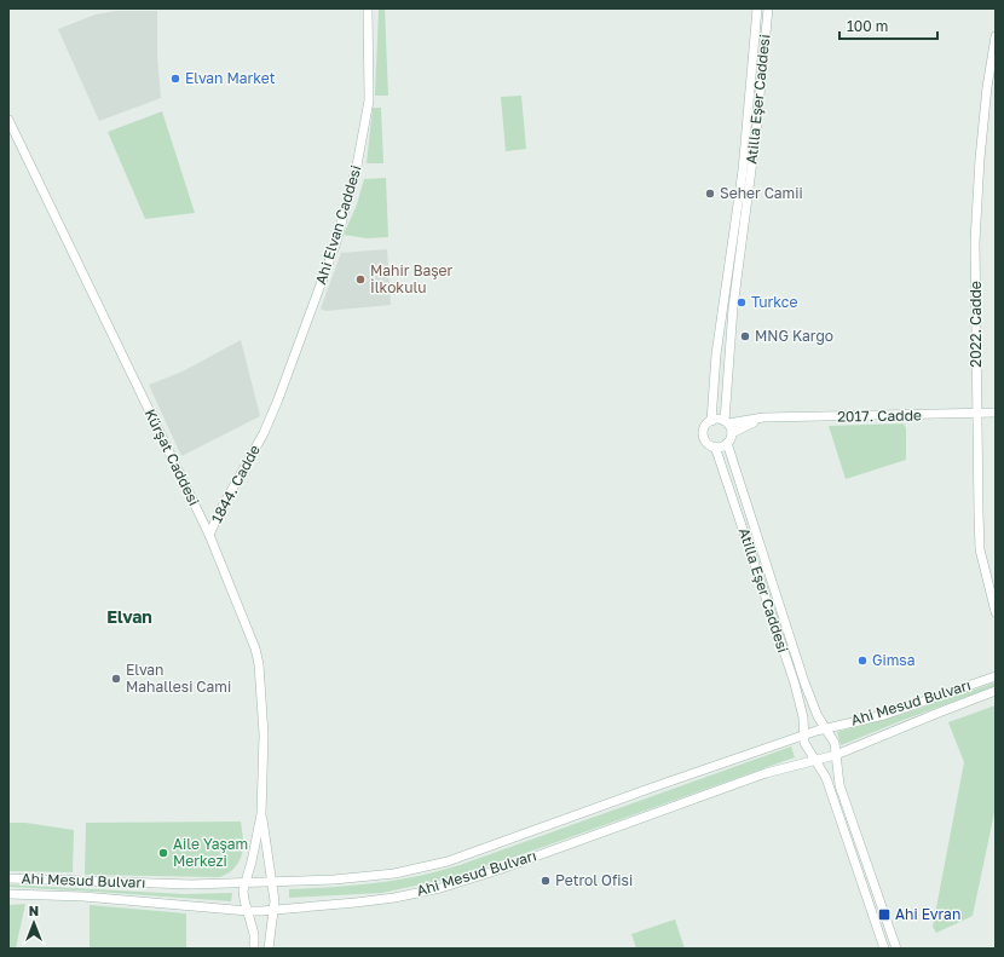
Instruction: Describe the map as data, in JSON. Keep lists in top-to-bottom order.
{
  "streets": {
    "main road": [
      "Atilla Eşer Caddesi",
      "Ahi Elvan Caddesi",
      "2022. Cadde",
      "2017. Cadde",
      "Kürşat Caddesi",
      "1844. Cadde",
      "Ahi Mesud Bulvarı"
    ]
  },
  "crossings": [
    ["Atilla Eşer Caddesi", "2017. Cadde"],
    ["Atilla Eşer Caddesi", "Ahi Mesud Bulvarı"],
    ["Ahi Elvan Caddesi", "1844. Cadde"],
    ["2022. Cadde", "2017. Cadde"],
    ["Kürşat Caddesi", "1844. Cadde"],
    ["Kürşat Caddesi", "Ahi Mesud Bulvarı"]
  ],
  "districts": ["Elvan"],
  "places": {
    "other": [
      "Elvan Market",
      "Seher Camii",
      "Mahir Başer İlkokulu",
      "Turkce",
      "MNG Kargo",
      "Gimsa",
      "Elvan Mahallesi Cami",
      "Aile Yaşam Merkezi",
      "Petrol Ofisi"
    ],
    "transit": ["Ahi Evran"]
  },
  "scale_bar": "100 m",
  "north": "top"
}
